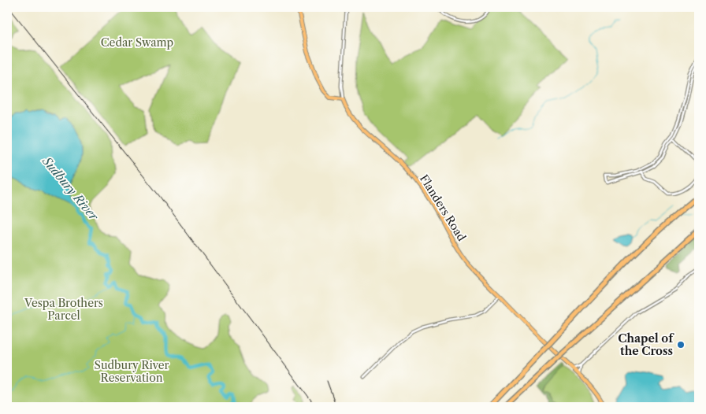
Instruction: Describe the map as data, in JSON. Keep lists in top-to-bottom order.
{
  "streets": {
    "main road": ["Flanders Road"]
  },
  "water": ["Sudbury River"],
  "parks": ["Cedar Swamp", "Vespa Brothers Parcel", "Sudbury River Reservation"],
  "places": ["Chapel of the Cross"]
}
